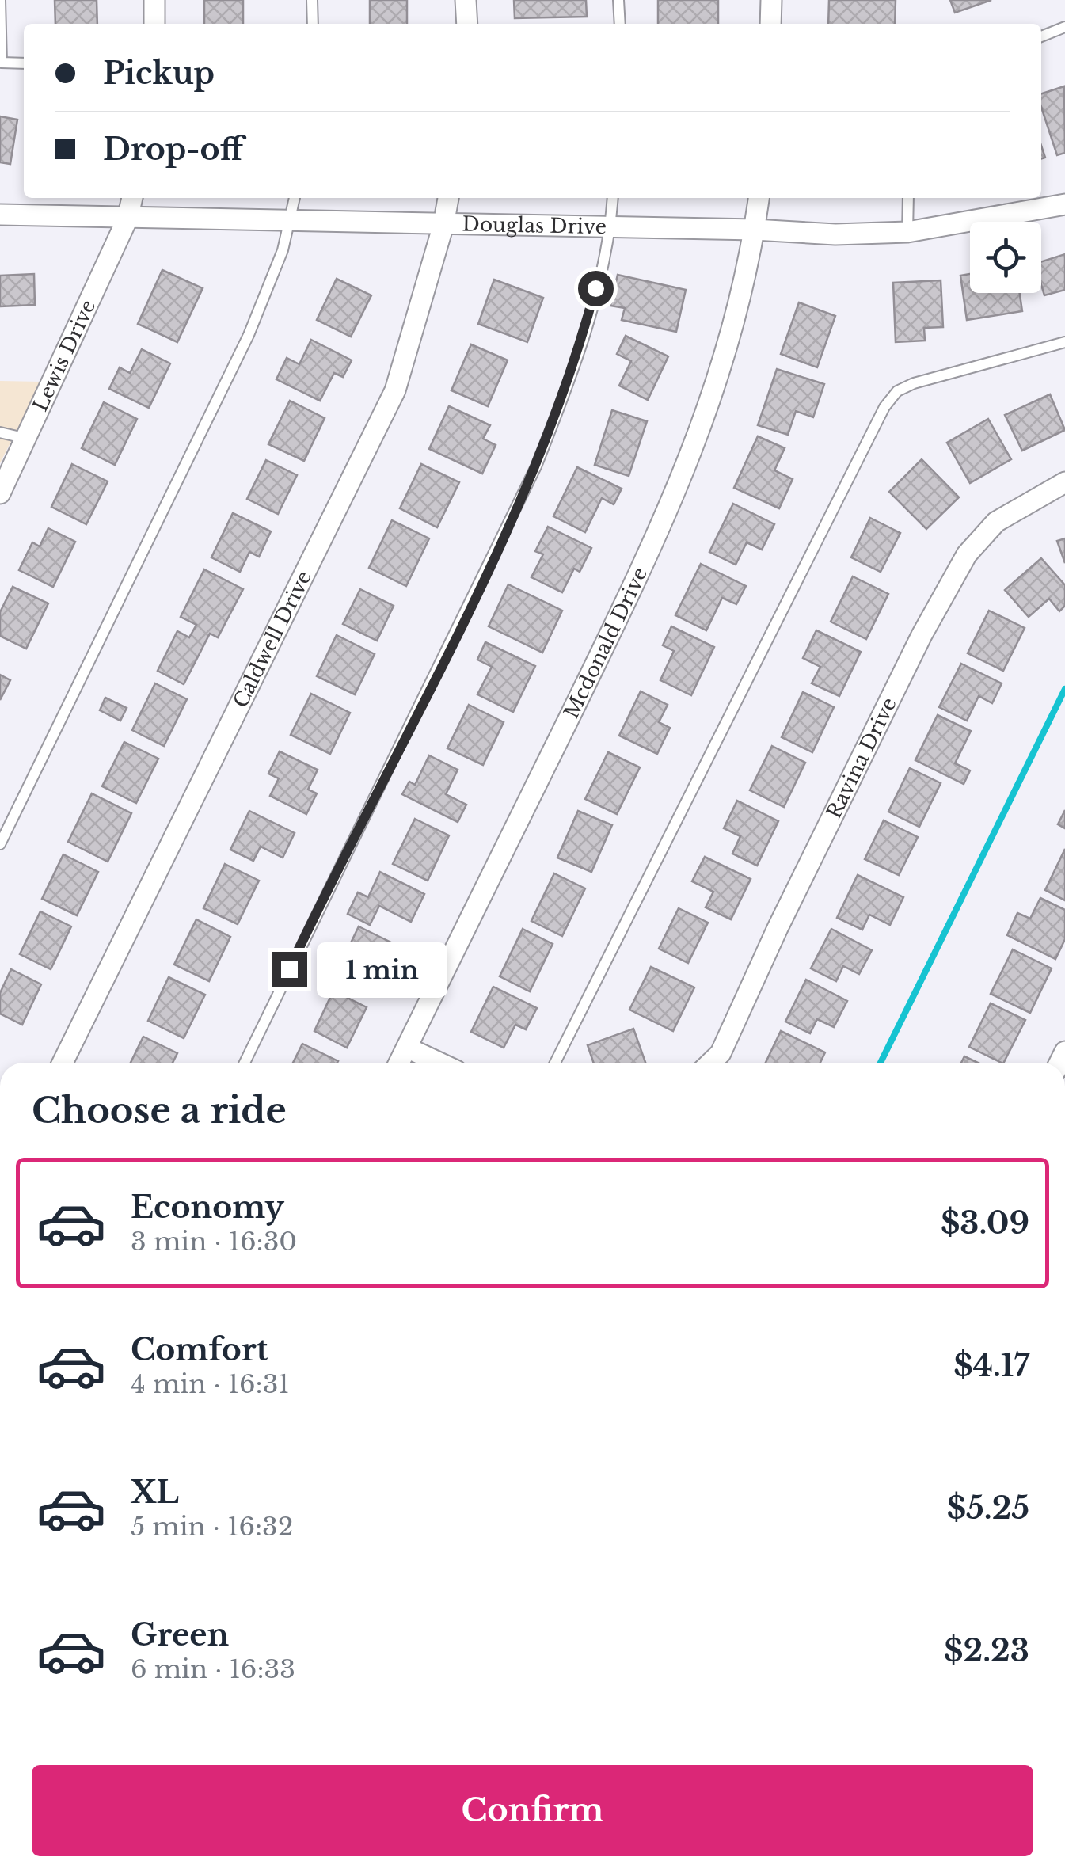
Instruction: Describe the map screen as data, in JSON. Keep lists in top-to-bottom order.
{
  "streets": {
    "street": [
      "Douglas Drive",
      "Lewis Drive",
      "Caldwell Drive",
      "Mcdonald Drive",
      "Ravina Drive"
    ]
  },
  "crossings": [
    ["Douglas Drive", "Lewis Drive"],
    ["Douglas Drive", "Caldwell Drive"],
    ["Douglas Drive", "Mcdonald Drive"]
  ],
  "page": {
    "banner": ["Pickup", "Drop-off"],
    "bubble": "1 min",
    "heading": "Choose a ride",
    "list": [
      {
        "name": "Economy",
        "note": "3 min · 16:30",
        "value": "$3.09"
      },
      {
        "name": "Comfort",
        "note": "4 min · 16:31",
        "value": "$4.17"
      },
      {
        "name": "XL",
        "note": "5 min · 16:32",
        "value": "$5.25"
      },
      {
        "name": "Green",
        "note": "6 min · 16:33",
        "value": "$2.23"
      }
    ],
    "buttons": "Confirm"
  }
}
